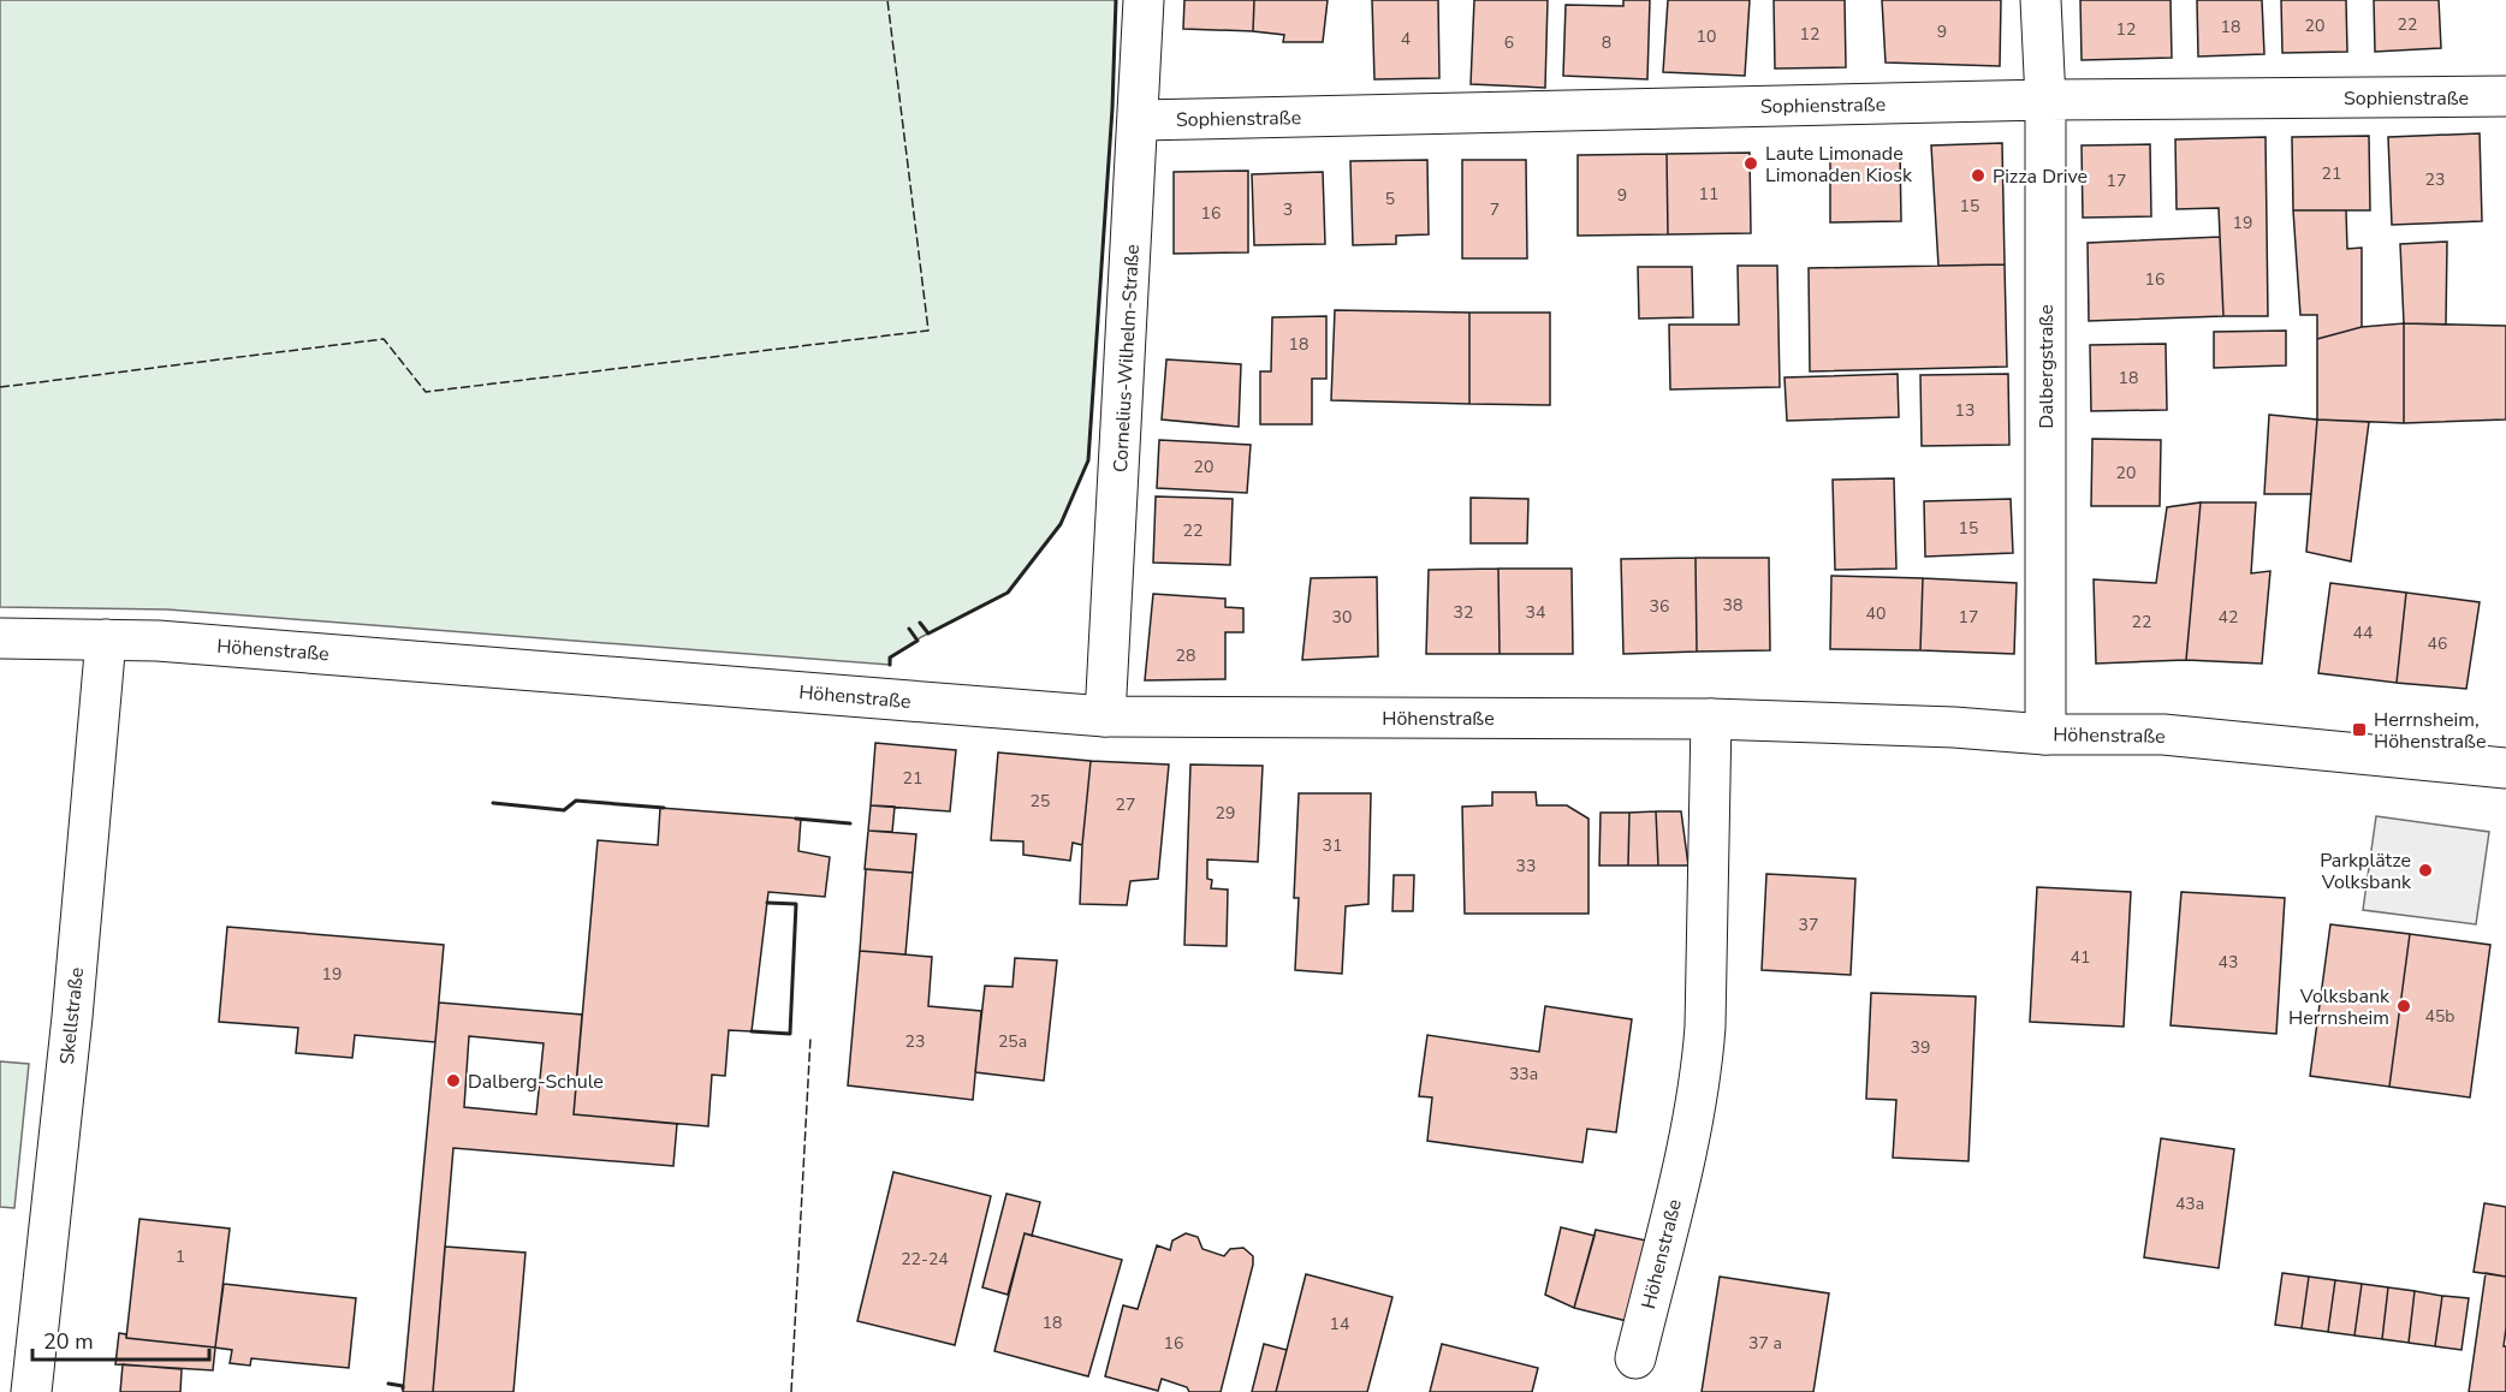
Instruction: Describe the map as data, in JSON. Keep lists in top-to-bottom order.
{
  "streets": {
    "street": [
      "Sophienstraße",
      "Cornelius-Wilhelm-Straße",
      "Dalbergstraße",
      "Höhenstraße",
      "Skellstraße"
    ]
  },
  "crossings": [
    ["Sophienstraße", "Cornelius-Wilhelm-Straße"],
    ["Sophienstraße", "Dalbergstraße"],
    ["Cornelius-Wilhelm-Straße", "Höhenstraße"],
    ["Dalbergstraße", "Höhenstraße"],
    ["Höhenstraße", "Skellstraße"]
  ],
  "places": {
    "other": [
      "Laute Limonade Limonaden Kiosk",
      "Pizza Drive",
      "Parkplätze Volksbank",
      "Volksbank Herrnsheim",
      "Dalberg-Schule"
    ],
    "transit": ["Herrnsheim, Höhenstraße"]
  },
  "house_numbers": [
    "22",
    "20",
    "18",
    "12",
    "9",
    "12",
    "10",
    "4",
    "6",
    "8",
    "21",
    "23",
    "17",
    "11",
    "9",
    "5",
    "15",
    "3",
    "7",
    "16",
    "19",
    "16",
    "18",
    "18",
    "13",
    "20",
    "20",
    "15",
    "22",
    "38",
    "36",
    "32",
    "34",
    "40",
    "30",
    "17",
    "42",
    "22",
    "44",
    "46",
    "28",
    "21",
    "25",
    "27",
    "29",
    "31",
    "33",
    "37",
    "41",
    "43",
    "19",
    "45b",
    "23",
    "25a",
    "39",
    "33a",
    "43a",
    "1",
    "22-24",
    "18",
    "14",
    "16",
    "37 a"
  ],
  "scale_bar": "20 m"
}
